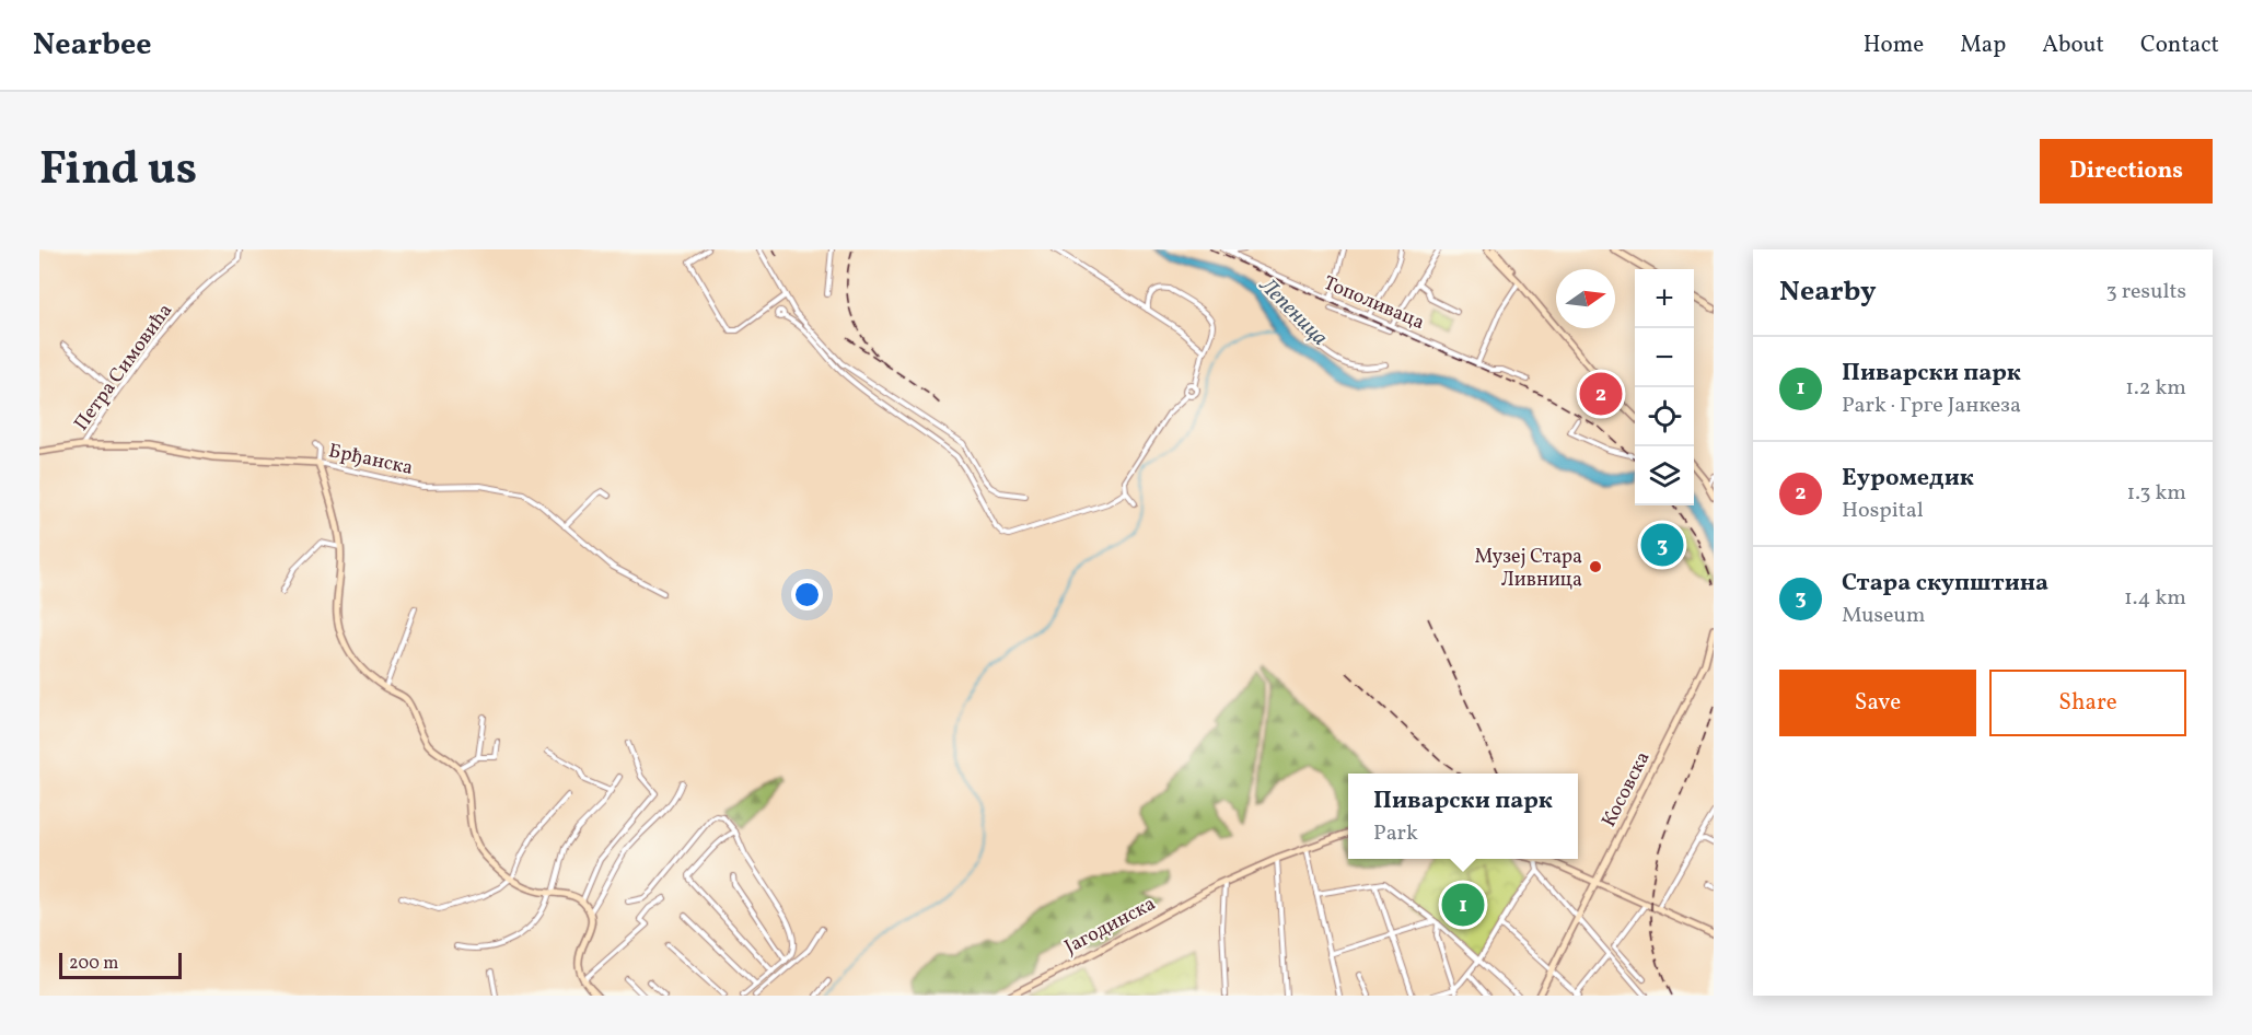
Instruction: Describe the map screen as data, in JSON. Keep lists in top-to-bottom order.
{
  "streets": {
    "street": [
      "Тополиваца",
      "Петра Симовића",
      "Брђанска",
      "Косовска",
      "Јагодинска"
    ]
  },
  "crossings": [
    ["Петра Симовића", "Брђанска"]
  ],
  "water": ["Лепеница"],
  "places": ["Музеј Стара Ливница"],
  "scale_bar": "200 m",
  "north": "right",
  "page": {
    "header": "Nearbee",
    "nav": [
      "Home",
      "Map",
      "About",
      "Contact"
    ],
    "title": "Find us",
    "buttons": [
      "Directions",
      ["Save", "Share"]
    ],
    "heading": ["Nearby", "3 results"],
    "map_buttons": ["+", "−"],
    "list": [
      {
        "mark": "1",
        "name": "Пиварски парк",
        "note": "Park · Грге Јанкеза",
        "value": "1.2 km"
      },
      {
        "mark": "2",
        "name": "Еуромедик",
        "note": "Hospital",
        "value": "1.3 km"
      },
      {
        "mark": "3",
        "name": "Стара скупштина",
        "note": "Museum",
        "value": "1.4 km"
      }
    ],
    "pins": ["2", "3", "1"],
    "popup": ["Пиварски парк", "Park"],
    "scale": "200 m"
  }
}
